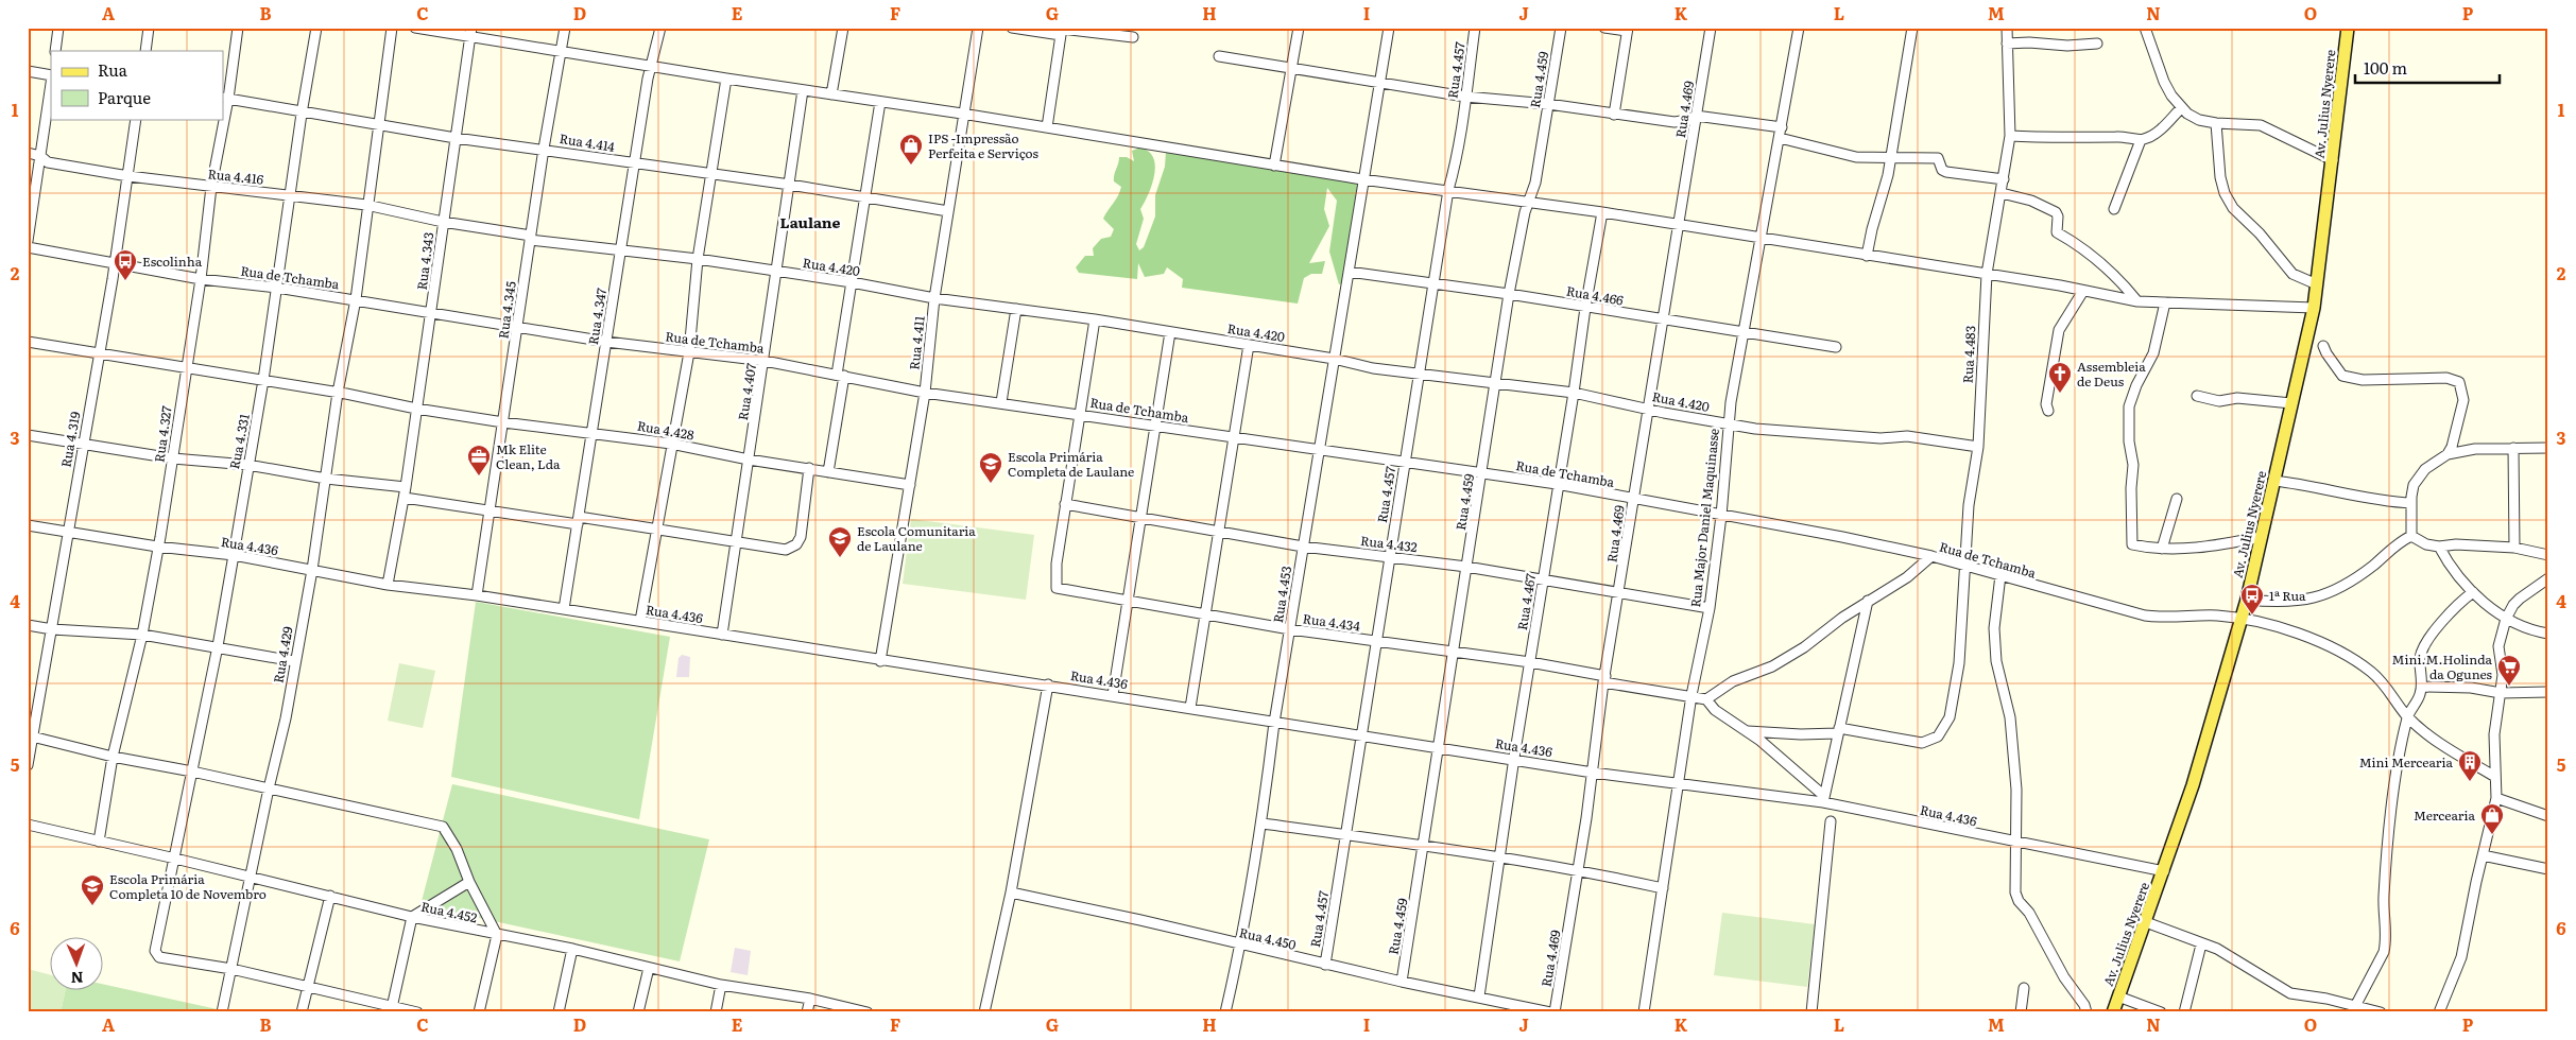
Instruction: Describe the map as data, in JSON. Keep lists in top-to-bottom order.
{
  "streets": {
    "main road": ["Av. Julius Nyerere"],
    "street": [
      "Rua 4.457",
      "Rua 4.459",
      "Rua 4.469",
      "Rua 4.414",
      "Rua 4.416",
      "Rua 4.343",
      "Rua 4.420",
      "Rua de Tchamba",
      "Rua 4.466",
      "Rua 4.345",
      "Rua 4.347",
      "Rua 4.411",
      "Rua 4.483",
      "Rua 4.407",
      "Rua 4.428",
      "Rua 4.327",
      "Rua 4.319",
      "Rua 4.331",
      "Rua Major Daniel Maquinasse",
      "Rua 4.432",
      "Rua 4.436",
      "Rua 4.453",
      "Rua 4.467",
      "Rua 4.434",
      "Rua 4.429",
      "Rua 4.452",
      "Rua 4.450"
    ]
  },
  "crossings": [
    ["Rua 4.457", "Rua 4.420"],
    ["Rua 4.457", "Rua de Tchamba"],
    ["Rua 4.457", "Rua 4.466"],
    ["Rua 4.457", "Rua 4.432"],
    ["Rua 4.457", "Rua 4.436"],
    ["Rua 4.457", "Rua 4.434"],
    ["Rua 4.457", "Rua 4.450"],
    ["Rua 4.459", "Rua 4.420"],
    ["Rua 4.459", "Rua de Tchamba"],
    ["Rua 4.459", "Rua 4.466"],
    ["Rua 4.459", "Rua 4.432"],
    ["Rua 4.459", "Rua 4.436"],
    ["Rua 4.459", "Rua 4.434"],
    ["Rua 4.459", "Rua 4.450"],
    ["Av. Julius Nyerere", "Rua de Tchamba"],
    ["Av. Julius Nyerere", "Rua 4.436"],
    ["Rua 4.469", "Rua 4.420"],
    ["Rua 4.469", "Rua de Tchamba"],
    ["Rua 4.469", "Rua 4.466"],
    ["Rua 4.469", "Rua 4.432"],
    ["Rua 4.469", "Rua 4.436"],
    ["Rua 4.469", "Rua 4.434"],
    ["Rua 4.469", "Rua 4.450"],
    ["Rua 4.414", "Rua 4.343"],
    ["Rua 4.414", "Rua 4.345"],
    ["Rua 4.414", "Rua 4.347"],
    ["Rua 4.414", "Rua 4.411"],
    ["Rua 4.414", "Rua 4.407"],
    ["Rua 4.414", "Rua 4.327"],
    ["Rua 4.414", "Rua 4.331"],
    ["Rua 4.414", "Rua 4.429"],
    ["Rua 4.416", "Rua 4.343"],
    ["Rua 4.416", "Rua 4.420"],
    ["Rua 4.416", "Rua 4.345"],
    ["Rua 4.416", "Rua 4.327"],
    ["Rua 4.416", "Rua 4.319"],
    ["Rua 4.416", "Rua 4.331"],
    ["Rua 4.416", "Rua 4.429"],
    ["Rua 4.343", "Rua de Tchamba"],
    ["Rua 4.343", "Rua 4.428"],
    ["Rua 4.343", "Rua 4.436"],
    ["Rua 4.420", "Rua 4.345"],
    ["Rua 4.420", "Rua 4.347"],
    ["Rua 4.420", "Rua 4.411"],
    ["Rua 4.420", "Rua 4.483"],
    ["Rua 4.420", "Rua 4.407"],
    ["Rua 4.420", "Rua Major Daniel Maquinasse"],
    ["Rua 4.420", "Rua 4.453"],
    ["Rua 4.420", "Rua 4.467"],
    ["Rua de Tchamba", "Rua 4.345"],
    ["Rua de Tchamba", "Rua 4.347"],
    ["Rua de Tchamba", "Rua 4.411"],
    ["Rua de Tchamba", "Rua 4.483"],
    ["Rua de Tchamba", "Rua 4.407"],
    ["Rua de Tchamba", "Rua 4.327"],
    ["Rua de Tchamba", "Rua 4.319"],
    ["Rua de Tchamba", "Rua 4.331"],
    ["Rua de Tchamba", "Rua Major Daniel Maquinasse"],
    ["Rua de Tchamba", "Rua 4.453"],
    ["Rua de Tchamba", "Rua 4.467"],
    ["Rua de Tchamba", "Rua 4.429"],
    ["Rua 4.466", "Rua Major Daniel Maquinasse"],
    ["Rua 4.466", "Rua 4.453"],
    ["Rua 4.466", "Rua 4.467"],
    ["Rua 4.345", "Rua 4.428"],
    ["Rua 4.345", "Rua 4.436"],
    ["Rua 4.347", "Rua 4.428"],
    ["Rua 4.347", "Rua 4.436"],
    ["Rua 4.411", "Rua 4.428"],
    ["Rua 4.411", "Rua 4.436"],
    ["Rua 4.407", "Rua 4.428"],
    ["Rua 4.407", "Rua 4.436"],
    ["Rua 4.428", "Rua 4.327"],
    ["Rua 4.428", "Rua 4.319"],
    ["Rua 4.428", "Rua 4.331"],
    ["Rua 4.428", "Rua 4.429"],
    ["Rua 4.327", "Rua 4.436"],
    ["Rua 4.327", "Rua 4.452"],
    ["Rua 4.319", "Rua 4.436"],
    ["Rua 4.331", "Rua 4.436"],
    ["Rua 4.331", "Rua 4.429"],
    ["Rua 4.331", "Rua 4.452"],
    ["Rua Major Daniel Maquinasse", "Rua 4.432"],
    ["Rua Major Daniel Maquinasse", "Rua 4.436"],
    ["Rua Major Daniel Maquinasse", "Rua 4.434"],
    ["Rua 4.432", "Rua 4.453"],
    ["Rua 4.432", "Rua 4.467"],
    ["Rua 4.432", "Rua 4.434"],
    ["Rua 4.436", "Rua 4.453"],
    ["Rua 4.436", "Rua 4.467"],
    ["Rua 4.436", "Rua 4.429"],
    ["Rua 4.453", "Rua 4.434"],
    ["Rua 4.453", "Rua 4.450"],
    ["Rua 4.467", "Rua 4.434"],
    ["Rua 4.467", "Rua 4.450"],
    ["Rua 4.429", "Rua 4.452"]
  ],
  "districts": ["Laulane"],
  "places": {
    "shop": ["IPS -Impressão Perfeita e Serviços", "Mercearia"],
    "bus stop": ["Escolinha", "1ª Rua"],
    "church": ["Assembleia de Deus"],
    "office": ["Mk Elite Clean, Lda"],
    "school or university": ["Escola Primária Completa de Laulane", "Escola Comunitaria de Laulane", "Escola Primária Completa 10 de Novembro"],
    "supermarket": ["Mini.M.Holinda da Ogunes"],
    "building": ["Mini Mercearia"]
  },
  "legend": ["Rua", "Parque"],
  "scale_bar": "100 m",
  "north": "bottom",
  "grid": {
    "columns": [
      "A",
      "B",
      "C",
      "D",
      "E",
      "F",
      "G",
      "H",
      "I",
      "J",
      "K",
      "L",
      "M",
      "N",
      "O",
      "P"
    ],
    "rows": [
      "1",
      "2",
      "3",
      "4",
      "5",
      "6"
    ]
  }
}
